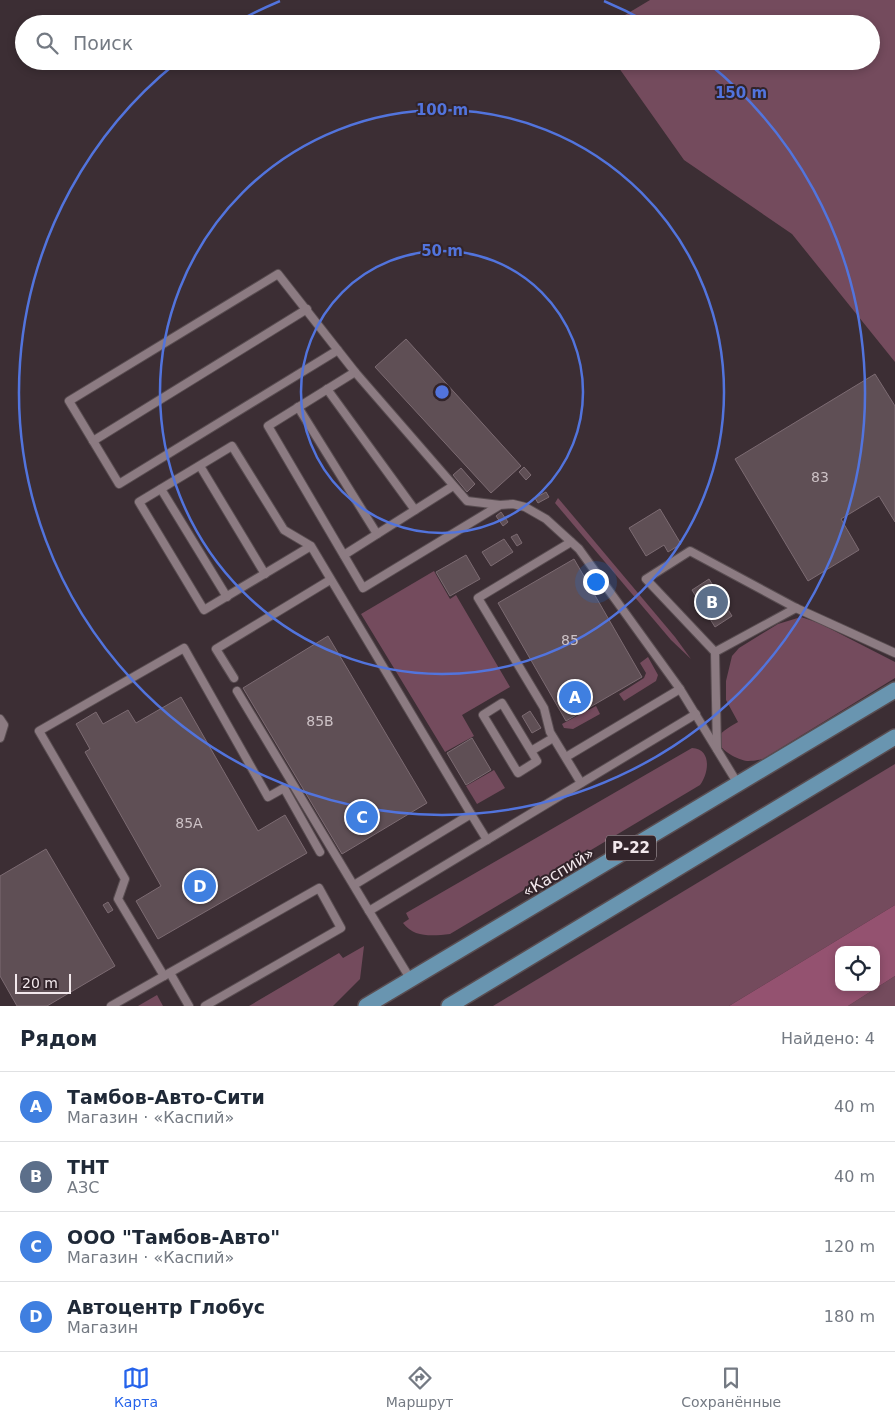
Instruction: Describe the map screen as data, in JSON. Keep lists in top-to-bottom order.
{
  "streets": {
    "main road": ["Р-22", "«Каспий»"]
  },
  "house_numbers": [
    "83",
    "85",
    "85В",
    "85А"
  ],
  "scale_bar": "20 m",
  "page": {
    "search": "Поиск",
    "pins": [
      "B",
      "A",
      "C",
      "D"
    ],
    "scale": "20 m",
    "heading": ["Рядом", "Найдено: 4"],
    "list": [
      {
        "mark": "A",
        "name": "Тамбов-Авто-Сити",
        "note": "Магазин · «Каспий»",
        "value": "40 m"
      },
      {
        "mark": "B",
        "name": "THT",
        "note": "АЗС",
        "value": "40 m"
      },
      {
        "mark": "C",
        "name": "ООО \"Тамбов-Авто\"",
        "note": "Магазин · «Каспий»",
        "value": "120 m"
      },
      {
        "mark": "D",
        "name": "Автоцентр Глобус",
        "note": "Магазин",
        "value": "180 m"
      }
    ],
    "nav": ["Карта", "Маршрут", "Сохранённые"]
  },
  "rings": ["150 m", "100 m", "50 m"]
}
